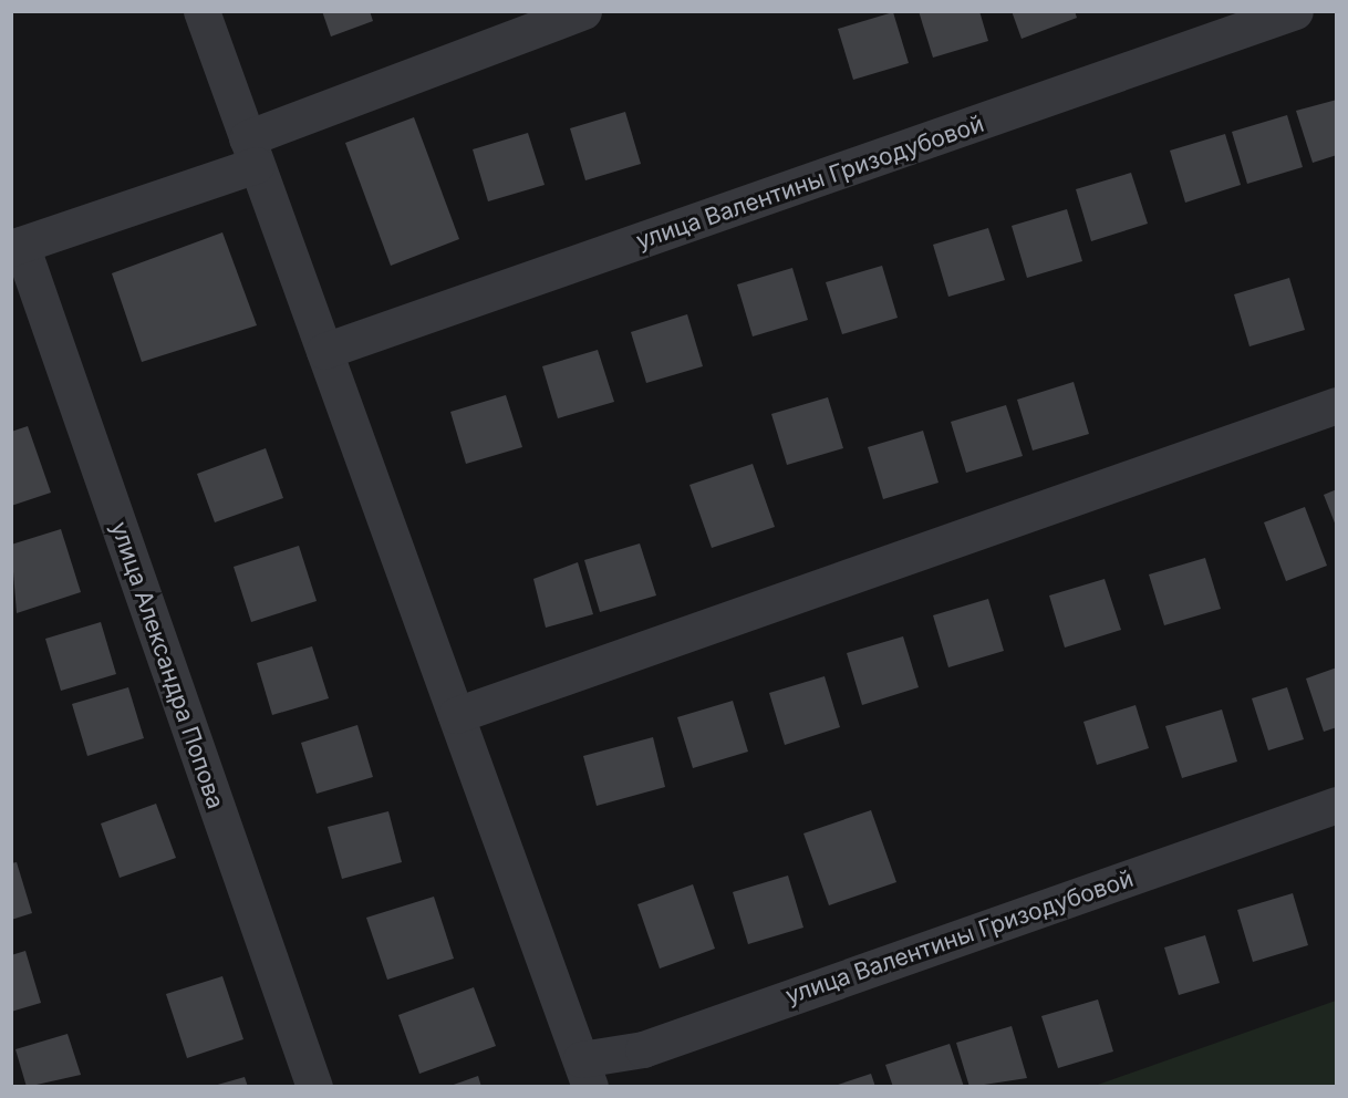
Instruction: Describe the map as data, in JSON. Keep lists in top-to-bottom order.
{
  "streets": {
    "street": ["улица Валентины Гризодубовой", "улица Александра Попова"]
  }
}
